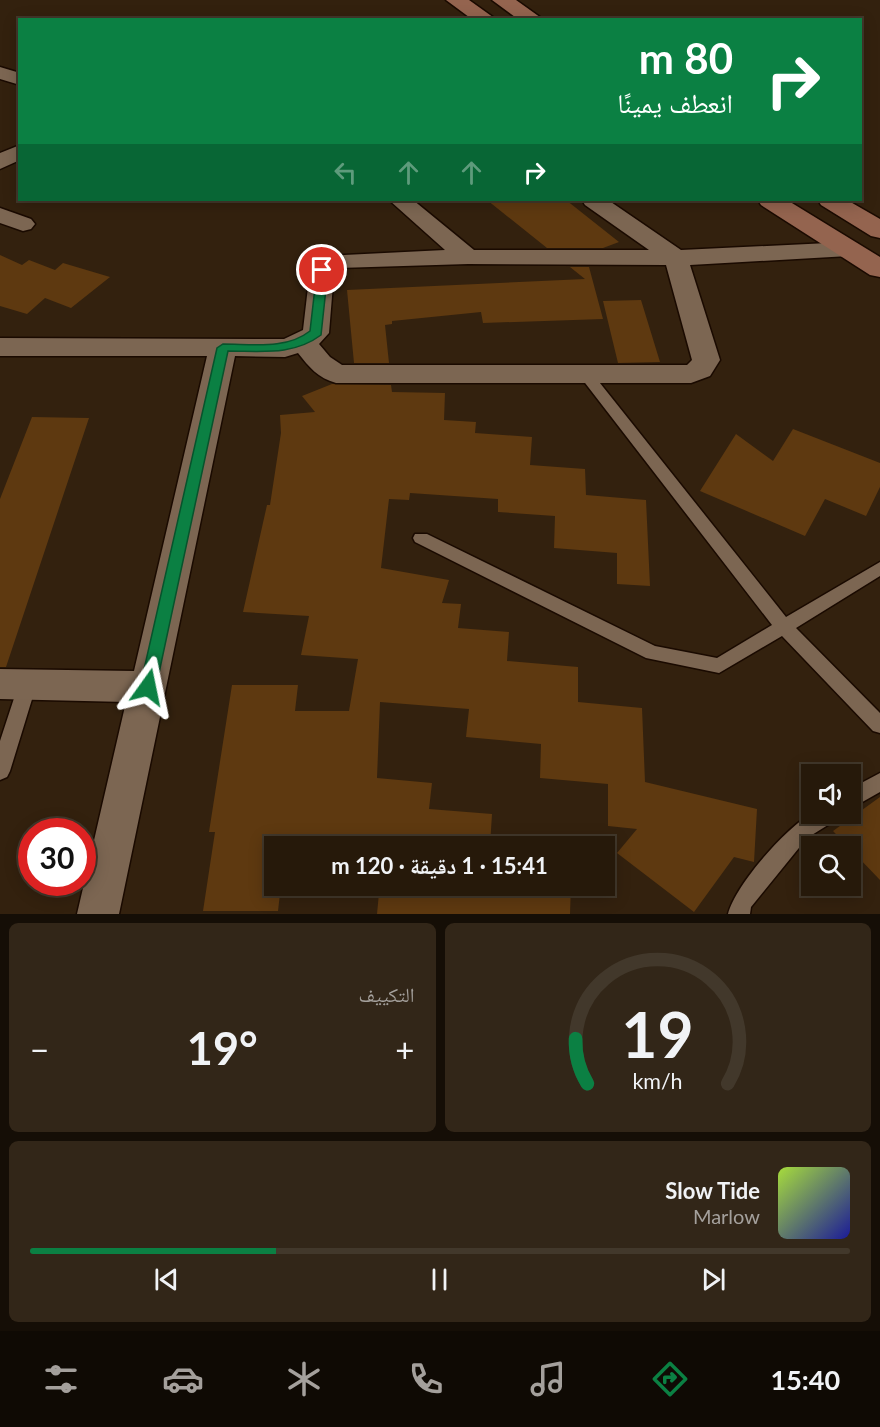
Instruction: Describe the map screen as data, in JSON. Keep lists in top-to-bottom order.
{
  "page": {
    "turn": ["80 m", "انعطف يمينًا"],
    "limit": "30",
    "trip": "15:41 · 1 دقيقة · 120 m",
    "tile": "التكييف",
    "heat": ["−", "19°", "+"],
    "song": ["Slow Tide", "Marlow"],
    "tabs": "15:40",
    "gauge": ["19", "km/h"]
  }
}
